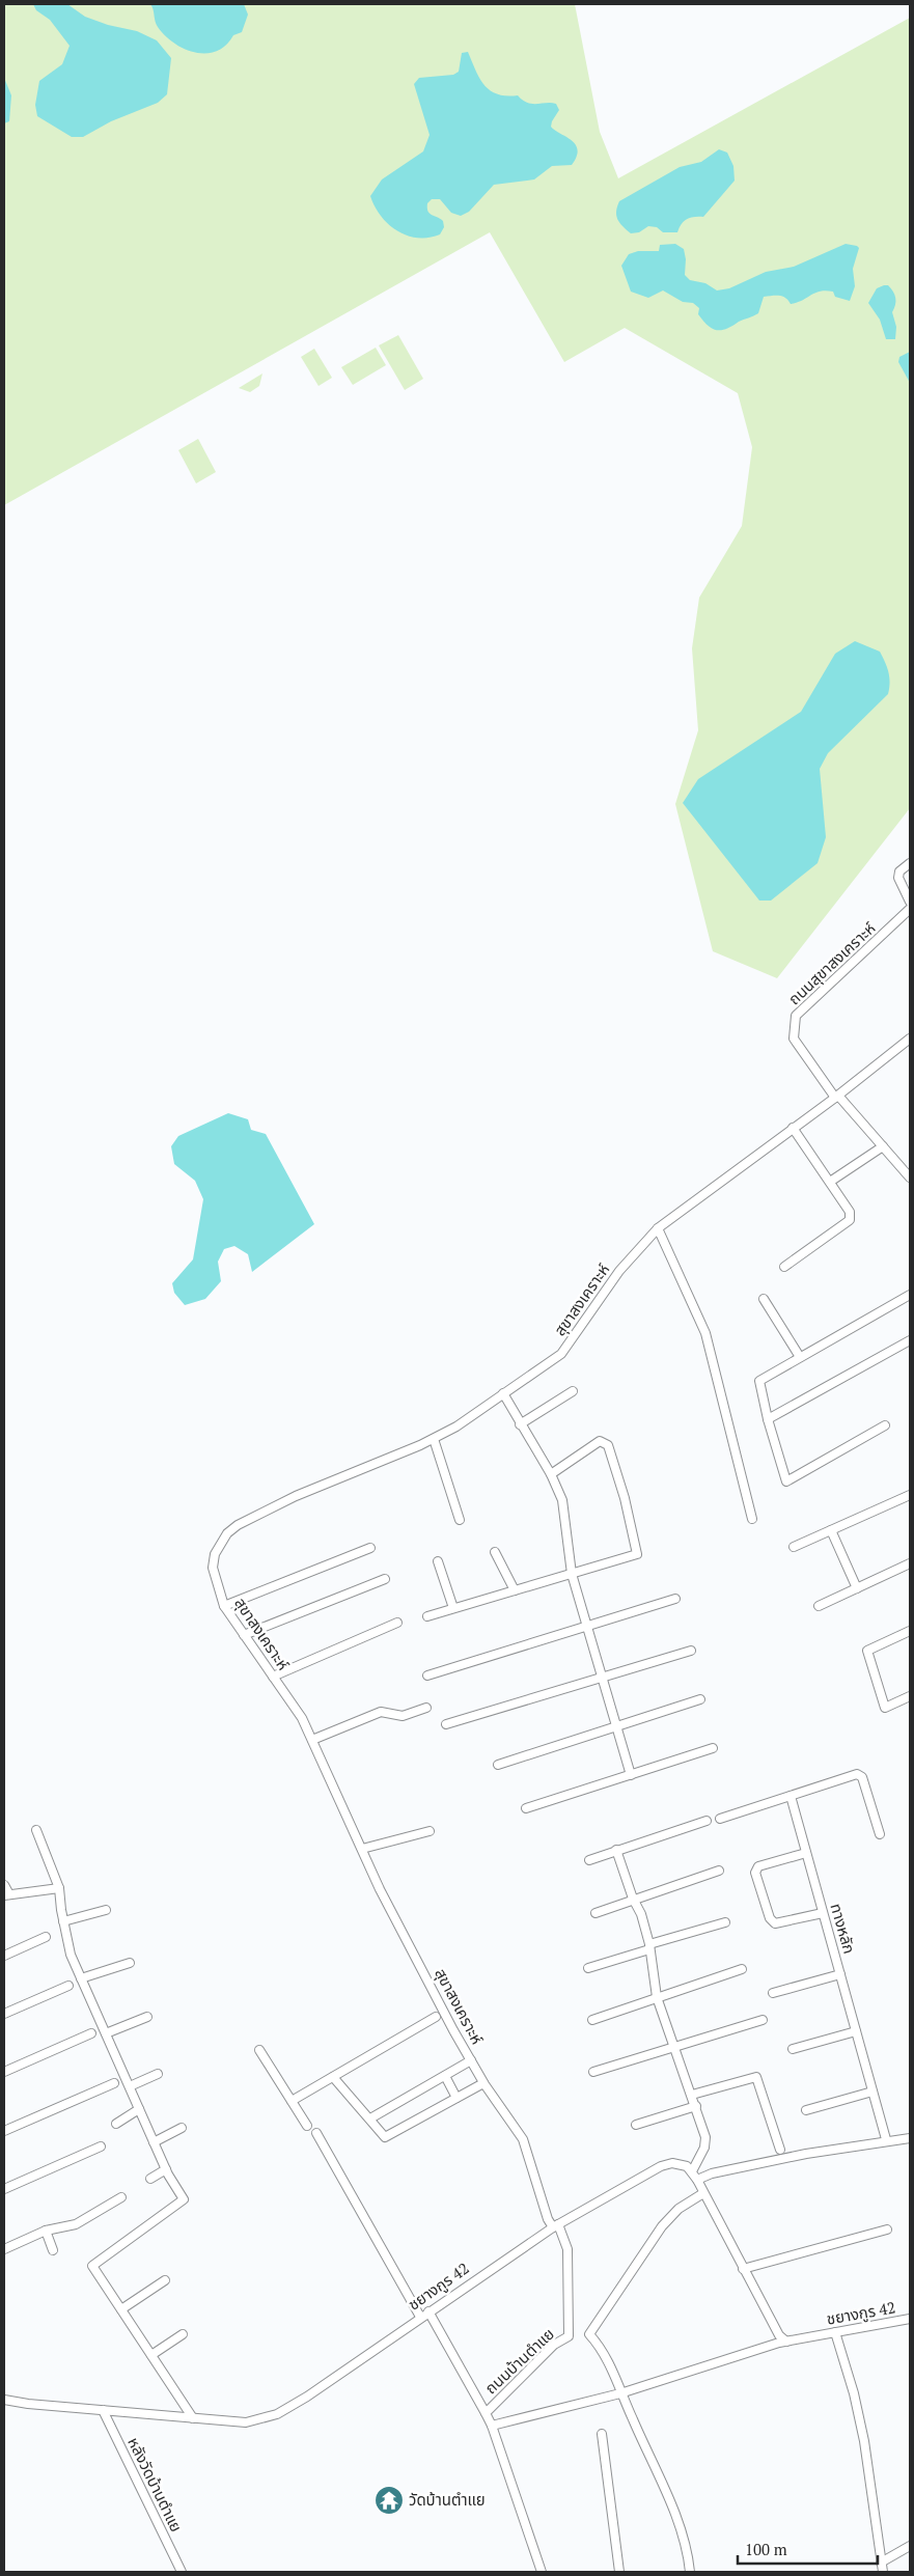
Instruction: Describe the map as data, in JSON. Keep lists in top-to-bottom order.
{
  "streets": {
    "street": [
      "ถนนสุขาสงเคราะห์",
      "สุขาสงเคราะห์",
      "ทางหลัก",
      "ชยางกูร 42",
      "ถนนบ้านตำแย",
      "หลังวัดบ้านตำแย"
    ]
  },
  "crossings": [
    ["ถนนสุขาสงเคราะห์", "สุขาสงเคราะห์"],
    ["สุขาสงเคราะห์", "ชยางกูร 42"],
    ["สุขาสงเคราะห์", "ถนนบ้านตำแย"],
    ["ชยางกูร 42", "ถนนบ้านตำแย"],
    ["ชยางกูร 42", "หลังวัดบ้านตำแย"]
  ],
  "places": {
    "temple": ["วัดบ้านตำแย"]
  },
  "scale_bar": "100 m"
}
